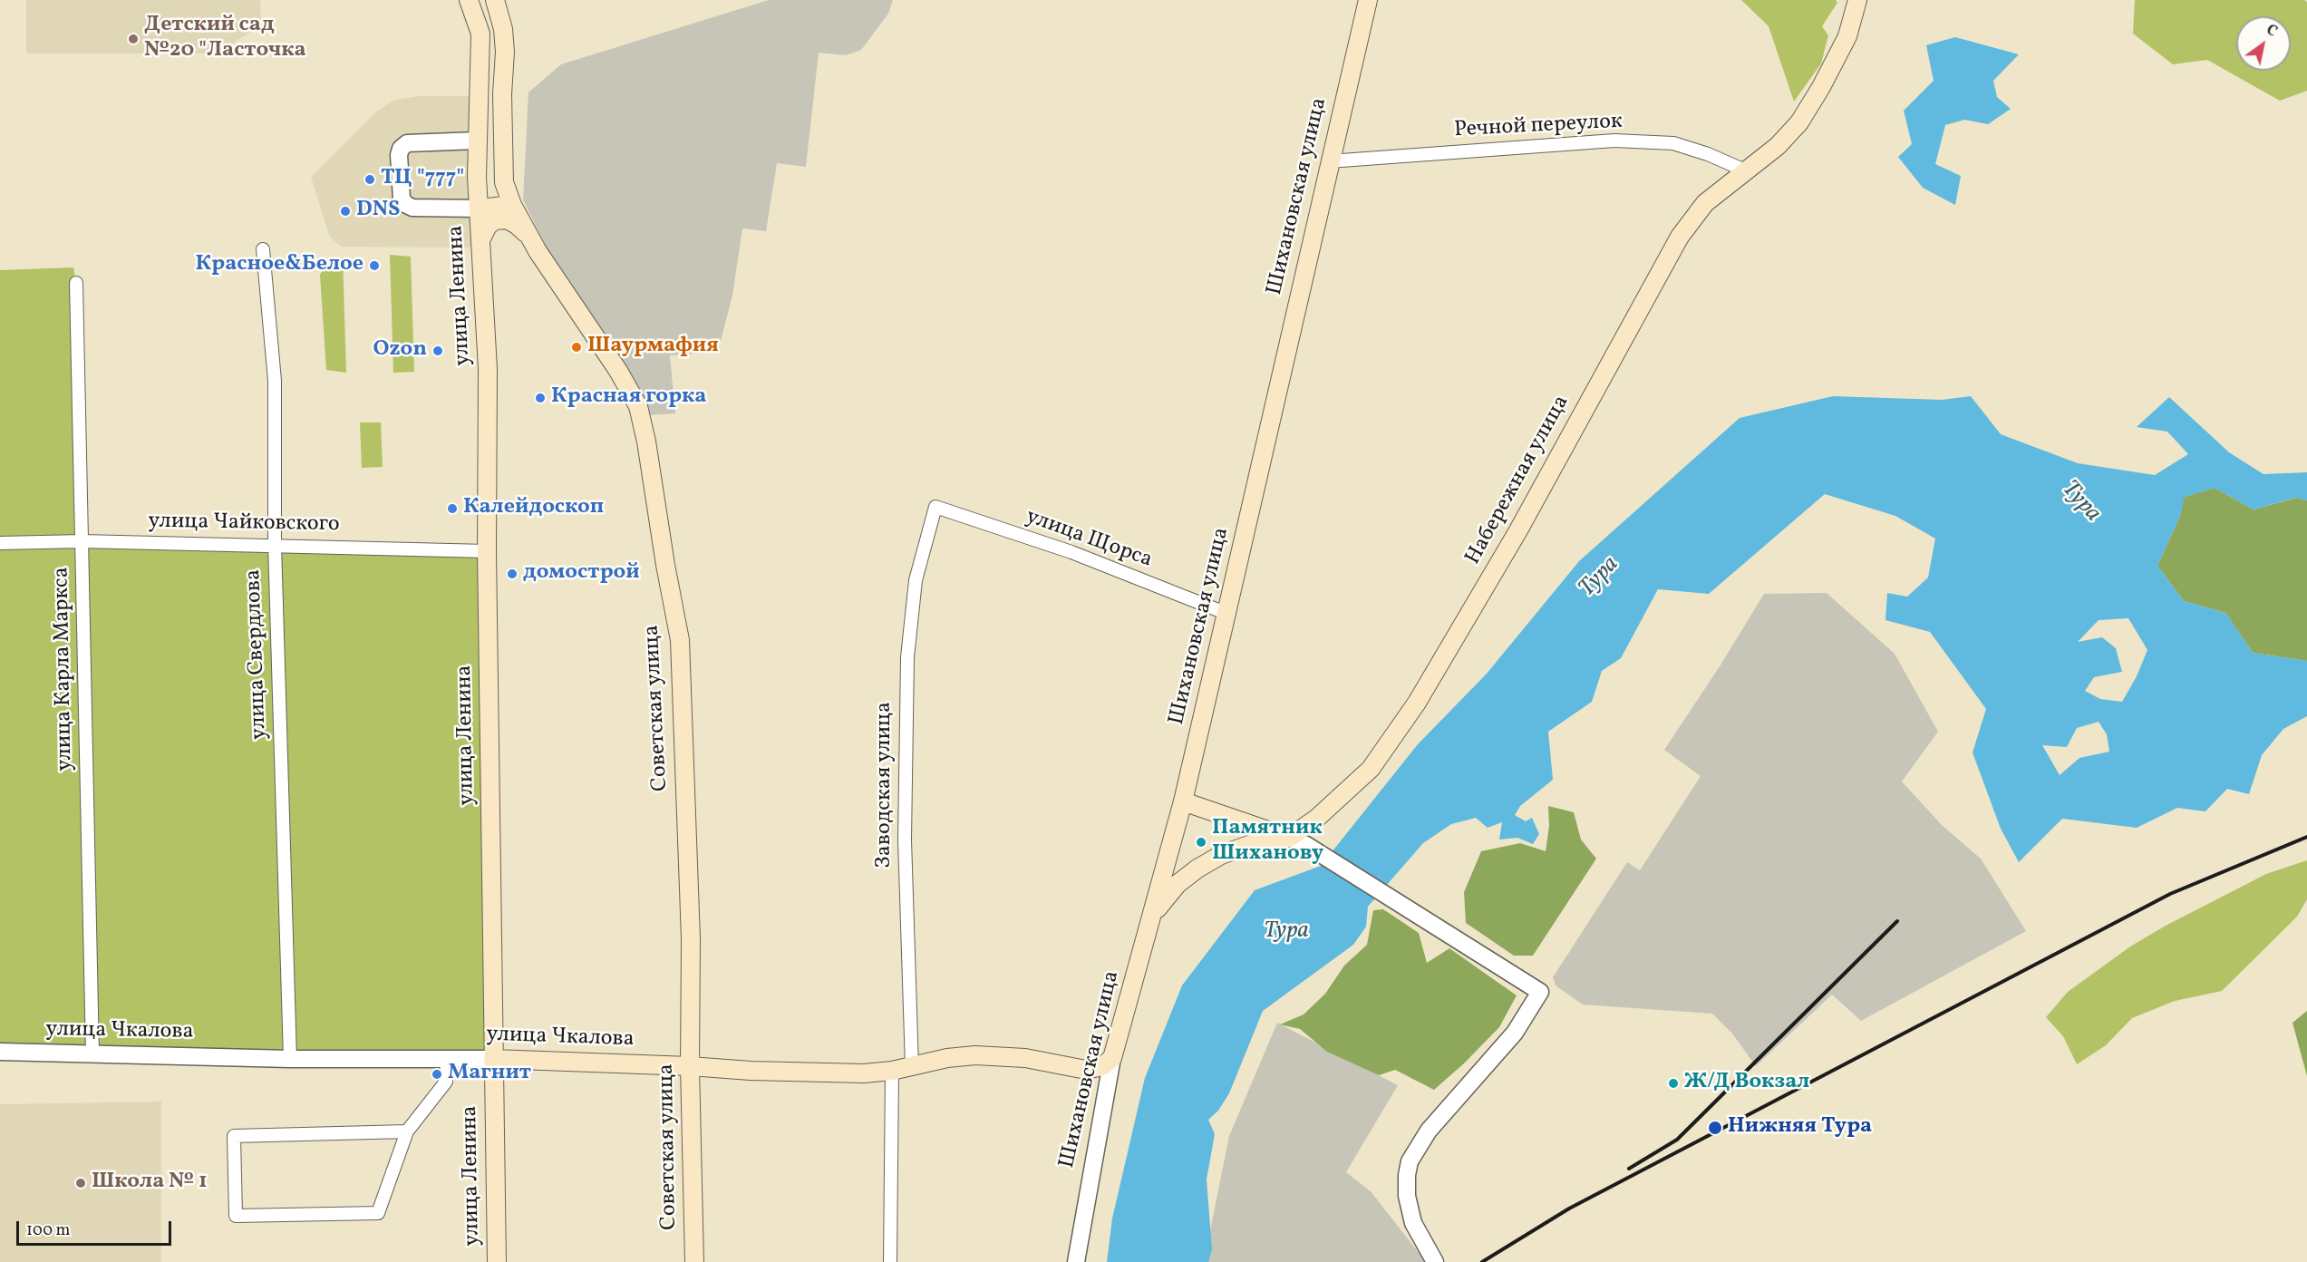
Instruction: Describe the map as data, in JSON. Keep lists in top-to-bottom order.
{
  "streets": {
    "main road": [
      "Шихановская улица",
      "улица Ленина",
      "Набережная улица",
      "Советская улица",
      "улица Чкалова"
    ],
    "street": [
      "Речной переулок",
      "улица Чайковского",
      "улица Щорса",
      "улица Свердлова",
      "улица Карла Маркса",
      "Заводская улица"
    ]
  },
  "crossings": [
    ["Речной переулок", "Шихановская улица"],
    ["Речной переулок", "Набережная улица"],
    ["Шихановская улица", "Набережная улица"],
    ["Шихановская улица", "улица Щорса"],
    ["Шихановская улица", "улица Чкалова"],
    ["улица Ленина", "улица Чайковского"],
    ["улица Ленина", "улица Чкалова"],
    ["улица Чайковского", "улица Свердлова"],
    ["улица Чайковского", "улица Карла Маркса"],
    ["улица Щорса", "Заводская улица"],
    ["улица Свердлова", "улица Чкалова"],
    ["улица Карла Маркса", "улица Чкалова"],
    ["Советская улица", "улица Чкалова"],
    ["Заводская улица", "улица Чкалова"]
  ],
  "water": ["Тура"],
  "places": [
    "Детский сад №20 \"Ласточка",
    "ТЦ \"777\"",
    "DNS",
    "Красное&Белое",
    "Шаурмафия",
    "Ozon",
    "Красная горка",
    "Калейдоскоп",
    "домострой",
    "Памятник Шиханову",
    "Магнит",
    "Ж/Д Вокзал",
    "Нижняя Тура",
    "Школа № 1"
  ],
  "scale_bar": "100 m",
  "north": "top right"
}
